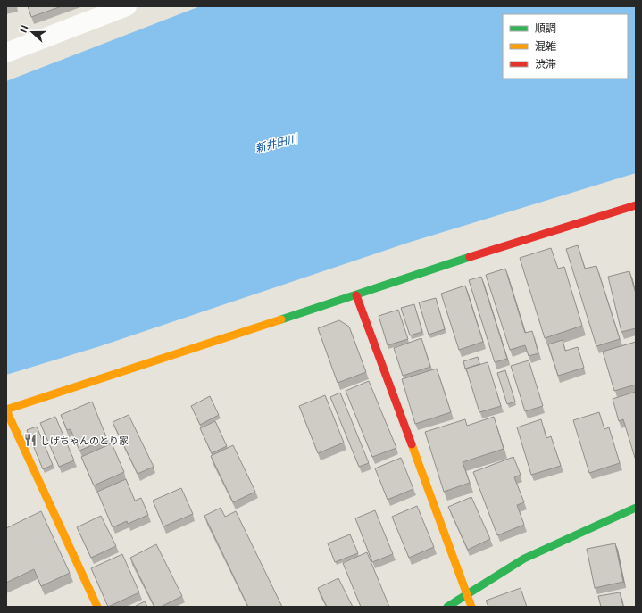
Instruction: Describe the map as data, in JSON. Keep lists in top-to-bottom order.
{
  "water": ["新井田川"],
  "places": {
    "restaurant": ["しげちゃんのとり家"]
  },
  "legend": ["順調", "混雑", "渋滞"],
  "north": "left"
}
